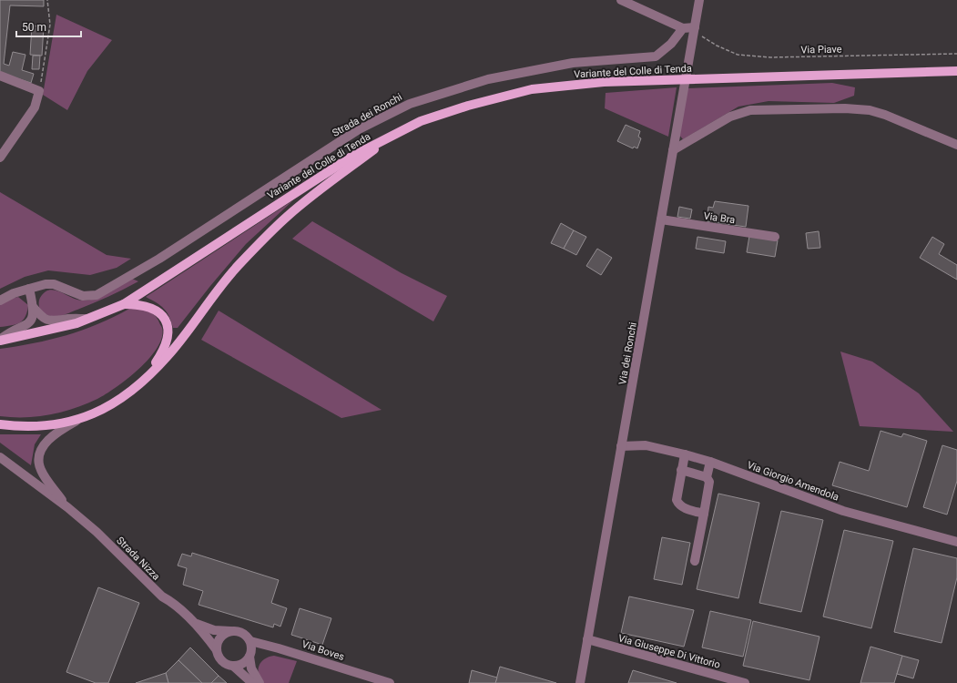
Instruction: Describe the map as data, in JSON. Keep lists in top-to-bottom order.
{
  "streets": {
    "main road": ["Variante del Colle di Tenda"],
    "street": [
      "Strada dei Ronchi",
      "Via Bra",
      "Via dei Ronchi",
      "Via Giorgio Amendola",
      "Strada Nizza",
      "Via Boves",
      "Via Giuseppe Di Vittorio"
    ],
    "path": ["Via Piave"]
  },
  "crossings": [
    ["Via Piave", "Via dei Ronchi"],
    ["Via Bra", "Via dei Ronchi"],
    ["Via dei Ronchi", "Via Giorgio Amendola"],
    ["Via dei Ronchi", "Via Giuseppe Di Vittorio"],
    ["Strada Nizza", "Via Boves"]
  ],
  "scale_bar": "50 m"
}
